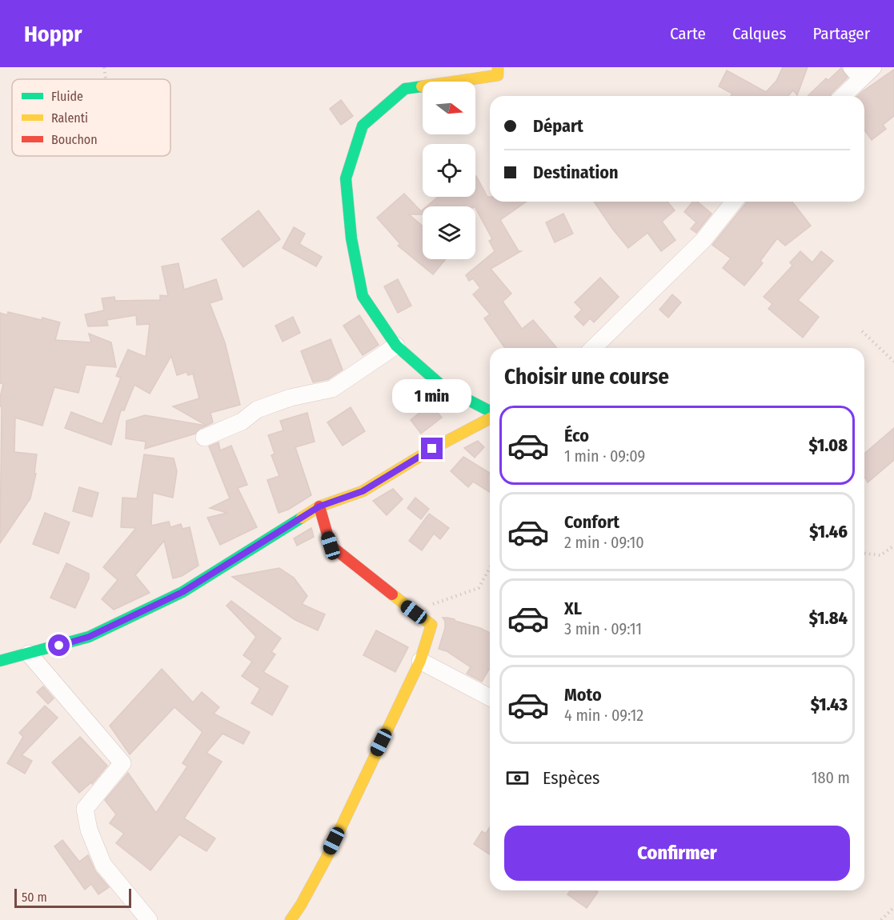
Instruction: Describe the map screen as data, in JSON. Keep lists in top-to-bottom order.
{
  "legend": ["Fluide", "Ralenti", "Bouchon"],
  "scale_bar": "50 m",
  "north": "right",
  "page": {
    "header": "Hoppr",
    "nav": ["Carte", "Calques", "Partager"],
    "banner": ["Départ", "Destination"],
    "heading": "Choisir une course",
    "bubble": "1 min",
    "list": [
      {
        "name": "Éco",
        "note": "1 min · 09:09",
        "value": "$1.08"
      },
      {
        "name": "Confort",
        "note": "2 min · 09:10",
        "value": "$1.46"
      },
      {
        "name": "XL",
        "note": "3 min · 09:11",
        "value": "$1.84"
      },
      {
        "name": "Moto",
        "note": "4 min · 09:12",
        "value": "$1.43"
      }
    ],
    "pay": ["Espèces", "180 m"],
    "buttons": "Confirmer",
    "scale": "50 m"
  }
}
